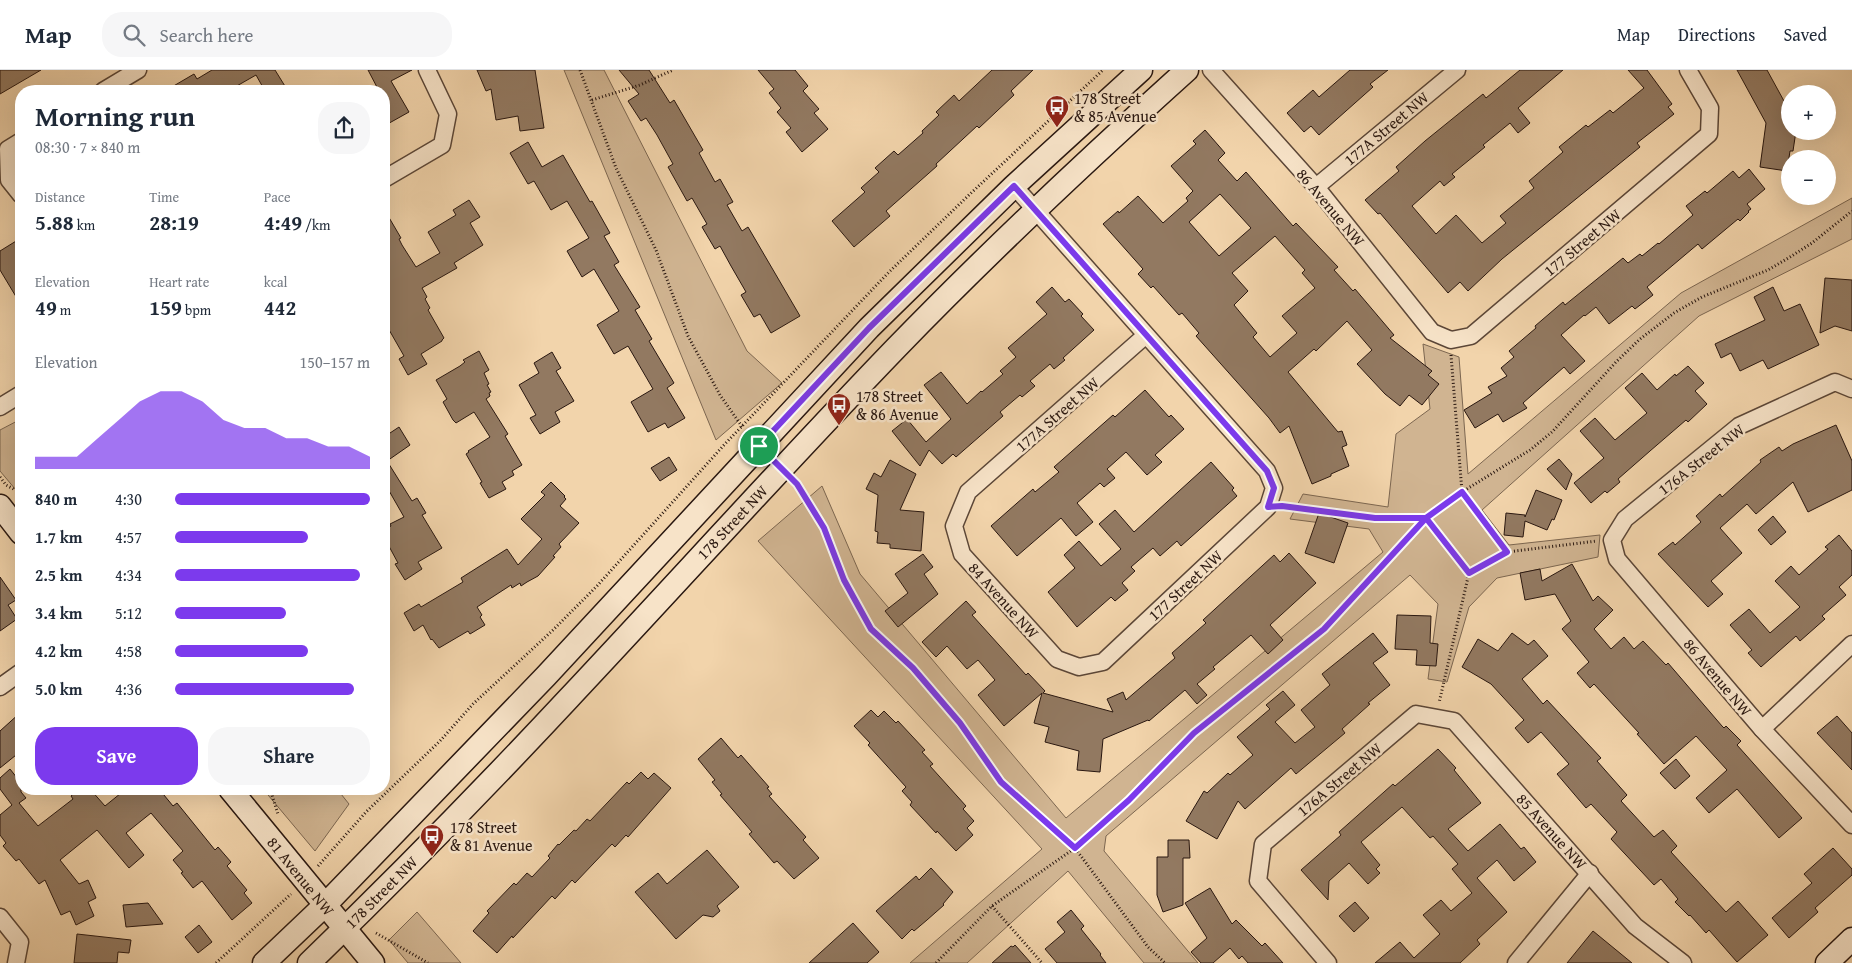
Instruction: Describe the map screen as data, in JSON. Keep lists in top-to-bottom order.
{
  "streets": {
    "main road": ["178 Street NW", "81 Avenue NW"],
    "street": [
      "177A Street NW",
      "86 Avenue NW",
      "177 Street NW",
      "176A Street NW",
      "84 Avenue NW",
      "85 Avenue NW"
    ]
  },
  "crossings": [
    ["177A Street NW", "86 Avenue NW"],
    ["177A Street NW", "84 Avenue NW"],
    ["86 Avenue NW", "177 Street NW"],
    ["86 Avenue NW", "176A Street NW"],
    ["177 Street NW", "84 Avenue NW"],
    ["176A Street NW", "85 Avenue NW"],
    ["178 Street NW", "81 Avenue NW"]
  ],
  "places": {
    "bus stop": ["178 Street & 85 Avenue", "178 Street & 86 Avenue", "178 Street & 81 Avenue"]
  },
  "page": {
    "header": "Map",
    "search": "Search here",
    "nav": ["Map", "Directions", "Saved"],
    "map_buttons": ["+", "−"],
    "heading": ["Morning run", "08:30 · 7 × 840 m"],
    "stats": [
      ["Distance", "5.88 km"],
      ["Time", "28:19"],
      ["Pace", "4:49 /km"],
      ["Elevation", "49 m"],
      ["Heart rate", "159 bpm"],
      ["kcal", "442"]
    ],
    "chart": ["Elevation", "150–157 m"],
    "list": [
      {
        "name": "840 m",
        "note": "4:30"
      },
      {
        "name": "1.7 km",
        "note": "4:57"
      },
      {
        "name": "2.5 km",
        "note": "4:34"
      },
      {
        "name": "3.4 km",
        "note": "5:12"
      },
      {
        "name": "4.2 km",
        "note": "4:58"
      },
      {
        "name": "5.0 km",
        "note": "4:36"
      }
    ],
    "buttons": ["Save", "Share"]
  }
}
